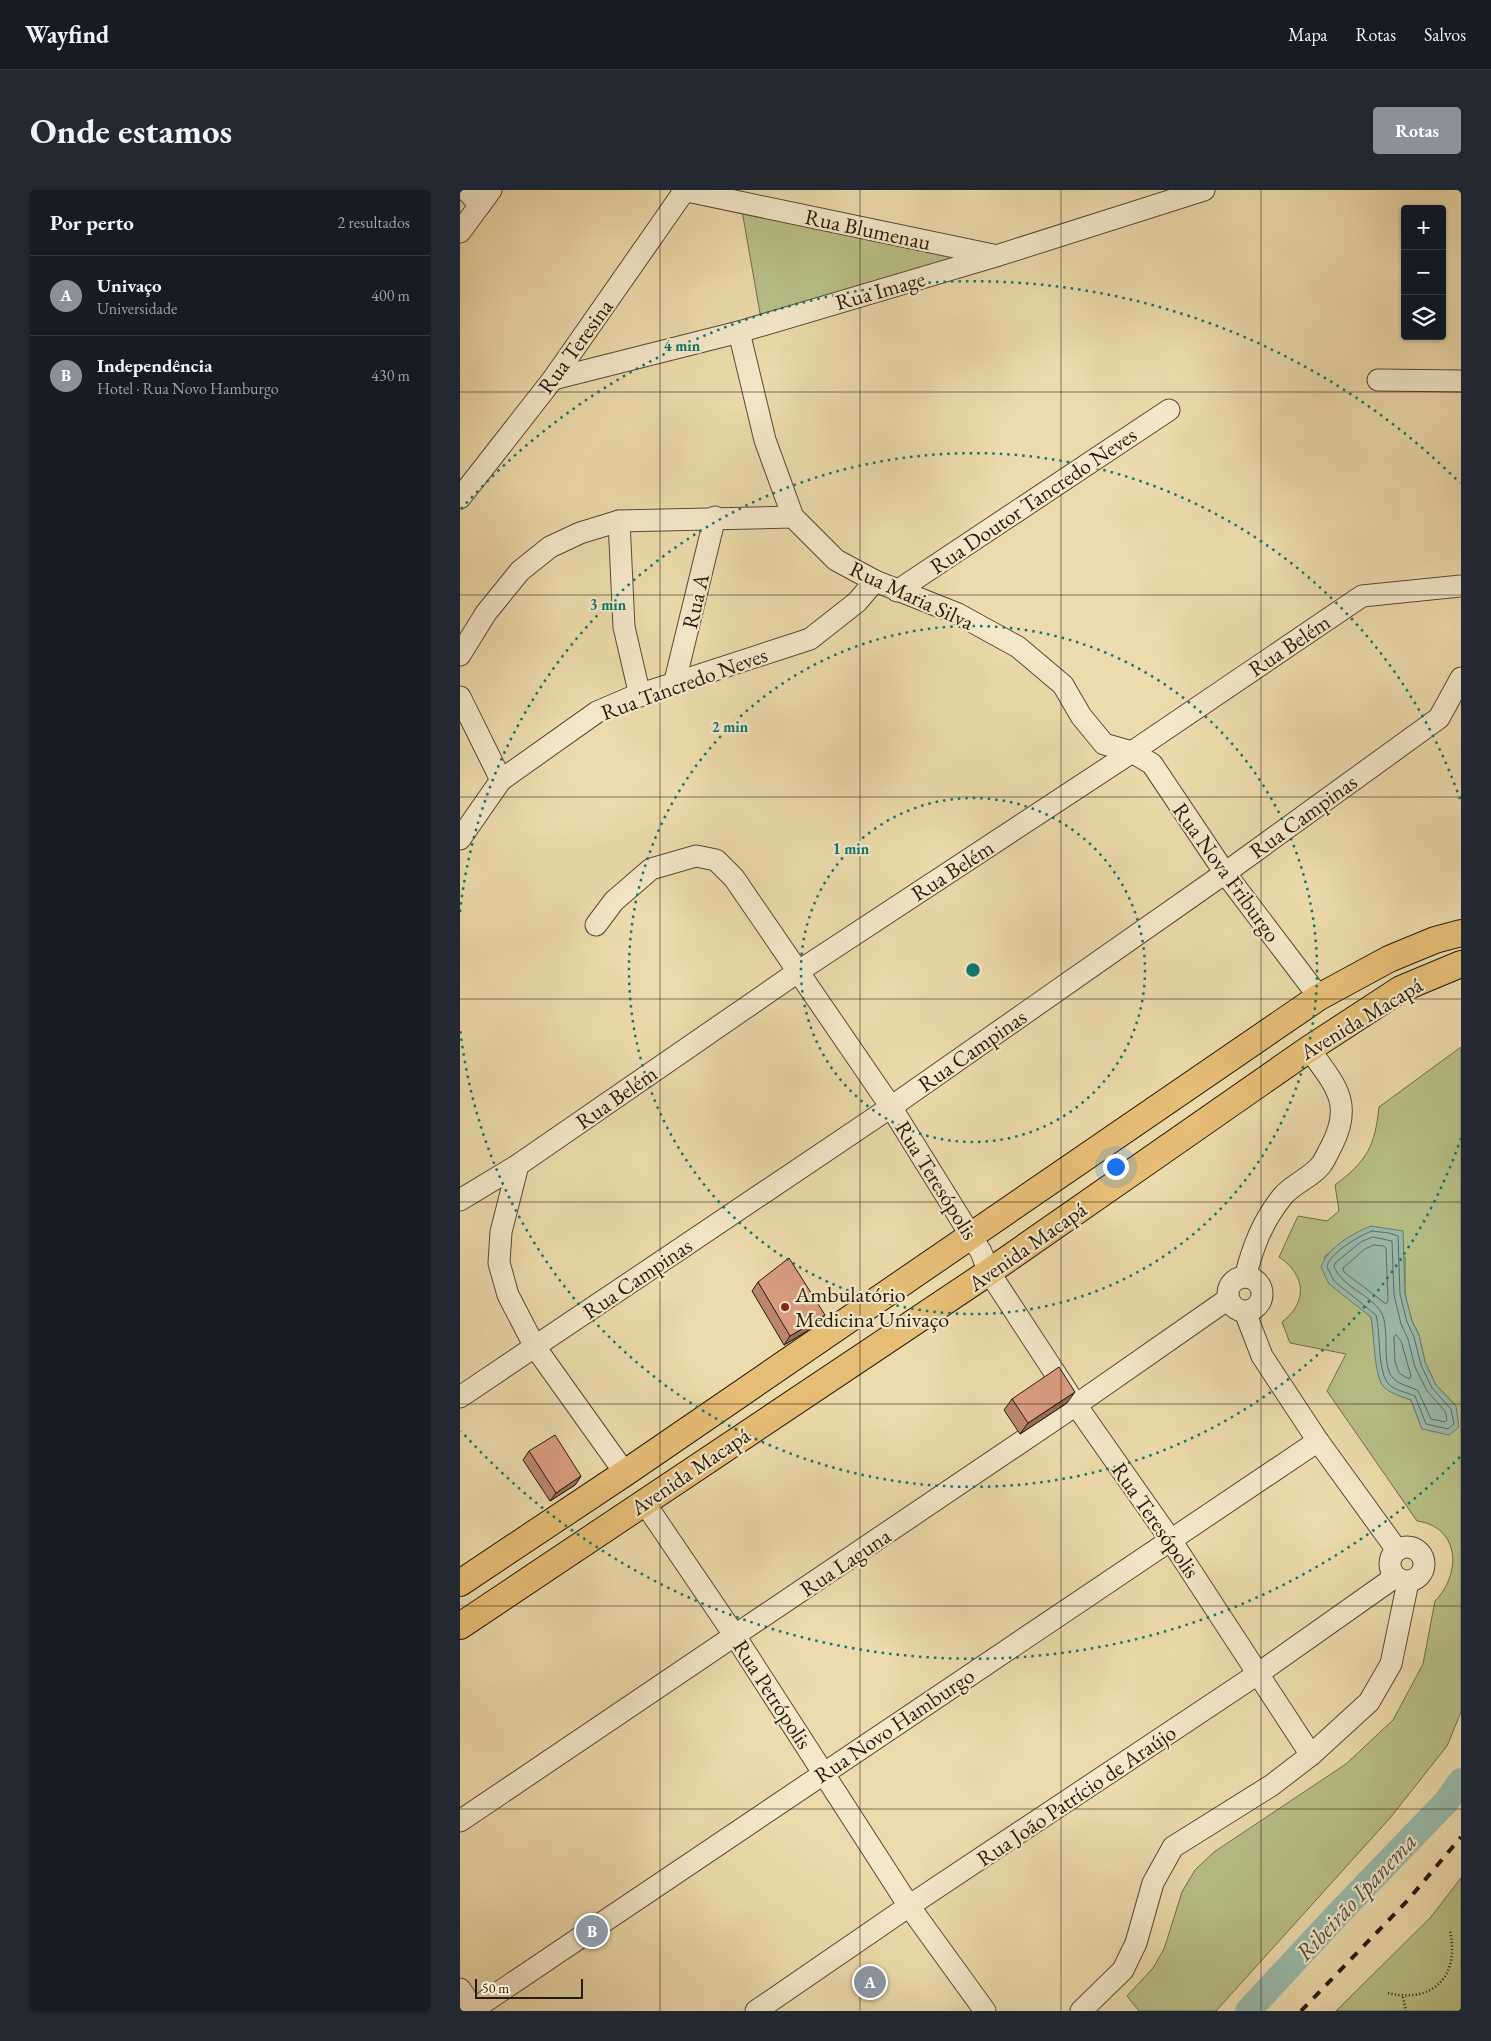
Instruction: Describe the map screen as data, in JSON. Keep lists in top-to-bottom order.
{
  "streets": {
    "main road": ["Avenida Macapá"],
    "street": [
      "Rua Blumenau",
      "Rua Image",
      "Rua Teresina",
      "Rua Doutor Tancredo Neves",
      "Rua Maria Silva",
      "Rua A",
      "Rua Belém",
      "Rua Tancredo Neves",
      "Rua Campinas",
      "Rua Nova Friburgo",
      "Rua Teresópolis",
      "Rua Laguna",
      "Rua Petrópolis",
      "Rua Novo Hamburgo",
      "Rua João Patrício de Araújo"
    ]
  },
  "crossings": [
    ["Rua Blumenau", "Rua Image"],
    ["Rua Blumenau", "Rua Teresina"],
    ["Rua Image", "Rua Teresina"],
    ["Rua Image", "Rua Maria Silva"],
    ["Rua Doutor Tancredo Neves", "Rua Maria Silva"],
    ["Rua Maria Silva", "Rua Belém"],
    ["Rua Maria Silva", "Rua Tancredo Neves"],
    ["Rua Maria Silva", "Rua Nova Friburgo"],
    ["Rua A", "Rua Tancredo Neves"],
    ["Rua Belém", "Rua Nova Friburgo"],
    ["Rua Belém", "Rua Teresópolis"],
    ["Rua Campinas", "Rua Nova Friburgo"],
    ["Rua Campinas", "Rua Teresópolis"],
    ["Rua Nova Friburgo", "Avenida Macapá"],
    ["Avenida Macapá", "Rua Teresópolis"],
    ["Avenida Macapá", "Rua Petrópolis"],
    ["Rua Teresópolis", "Rua Laguna"],
    ["Rua Teresópolis", "Rua Novo Hamburgo"],
    ["Rua Teresópolis", "Rua João Patrício de Araújo"],
    ["Rua Laguna", "Rua Petrópolis"],
    ["Rua Petrópolis", "Rua Novo Hamburgo"],
    ["Rua Petrópolis", "Rua João Patrício de Araújo"]
  ],
  "water": ["Ribeirão Ipanema"],
  "places": ["Ambulatório Medicina Univaço"],
  "scale_bar": "50 m",
  "page": {
    "header": "Wayfind",
    "nav": ["Mapa", "Rotas", "Salvos"],
    "buttons": "Rotas",
    "title": "Onde estamos",
    "heading": ["Por perto", "2 resultados"],
    "map_buttons": ["+", "−"],
    "list": [
      {
        "mark": "A",
        "name": "Univaço",
        "note": "Universidade",
        "value": "400 m"
      },
      {
        "mark": "B",
        "name": "Independência",
        "note": "Hotel · Rua Novo Hamburgo",
        "value": "430 m"
      }
    ],
    "pins": ["B", "A"],
    "scale": "50 m"
  },
  "rings": [
    "4 min",
    "3 min",
    "2 min",
    "1 min"
  ]
}
